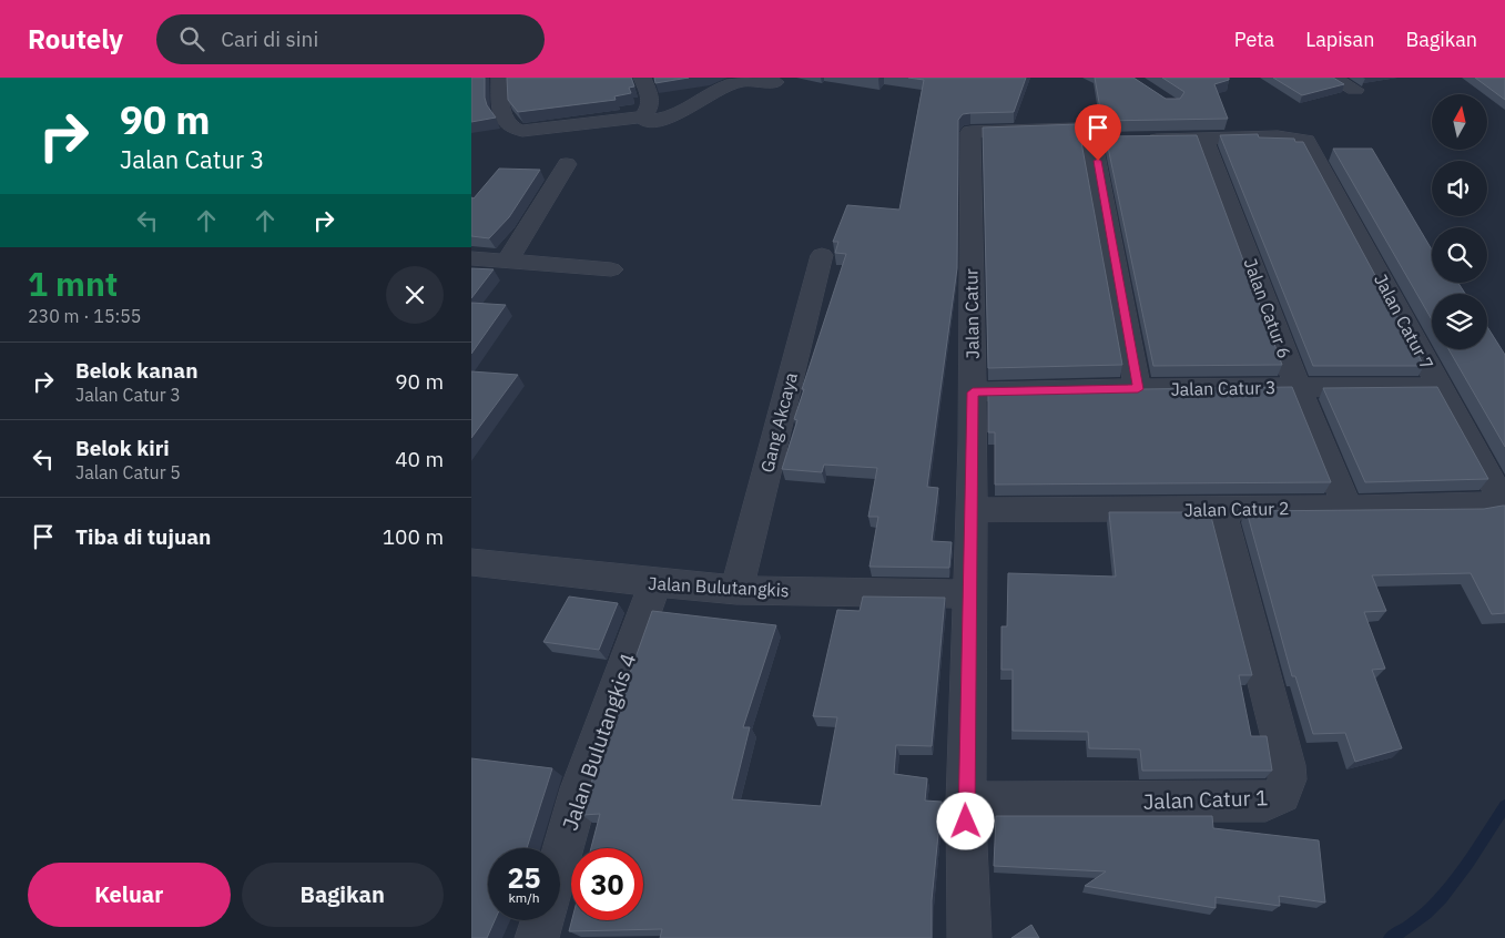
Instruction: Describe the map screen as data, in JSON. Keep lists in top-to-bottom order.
{
  "streets": {
    "street": [
      "Jalan Catur 6",
      "Jalan Catur",
      "Jalan Catur 7",
      "Jalan Catur 3",
      "Gang Akcaya",
      "Jalan Catur 2",
      "Jalan Bulutangkis",
      "Jalan Bulutangkis 4",
      "Jalan Catur 1"
    ]
  },
  "crossings": [
    ["Jalan Catur 6", "Jalan Catur 7"],
    ["Jalan Catur 6", "Jalan Catur 3"],
    ["Jalan Catur 6", "Jalan Catur 2"],
    ["Jalan Catur", "Jalan Catur 3"],
    ["Jalan Catur", "Jalan Catur 2"],
    ["Jalan Catur", "Jalan Bulutangkis"],
    ["Jalan Catur", "Jalan Catur 1"],
    ["Jalan Catur 7", "Jalan Catur 3"],
    ["Jalan Catur 7", "Jalan Catur 2"],
    ["Gang Akcaya", "Jalan Bulutangkis"],
    ["Jalan Catur 2", "Jalan Catur 1"],
    ["Jalan Bulutangkis", "Jalan Bulutangkis 4"]
  ],
  "north": "top",
  "page": {
    "header": "Routely",
    "search": "Cari di sini",
    "nav": ["Peta", "Lapisan", "Bagikan"],
    "turn": ["90 m", "Jalan Catur 3"],
    "heading": ["1 mnt", "230 m · 15:55"],
    "list": [
      {
        "name": "Belok kanan",
        "note": "Jalan Catur 3",
        "value": "90 m"
      },
      {
        "name": "Belok kiri",
        "note": "Jalan Catur 5",
        "value": "40 m"
      },
      {
        "name": "Tiba di tujuan",
        "value": "100 m"
      }
    ],
    "speed": "25 km/h",
    "limit": "30",
    "buttons": ["Keluar", "Bagikan"]
  }
}
